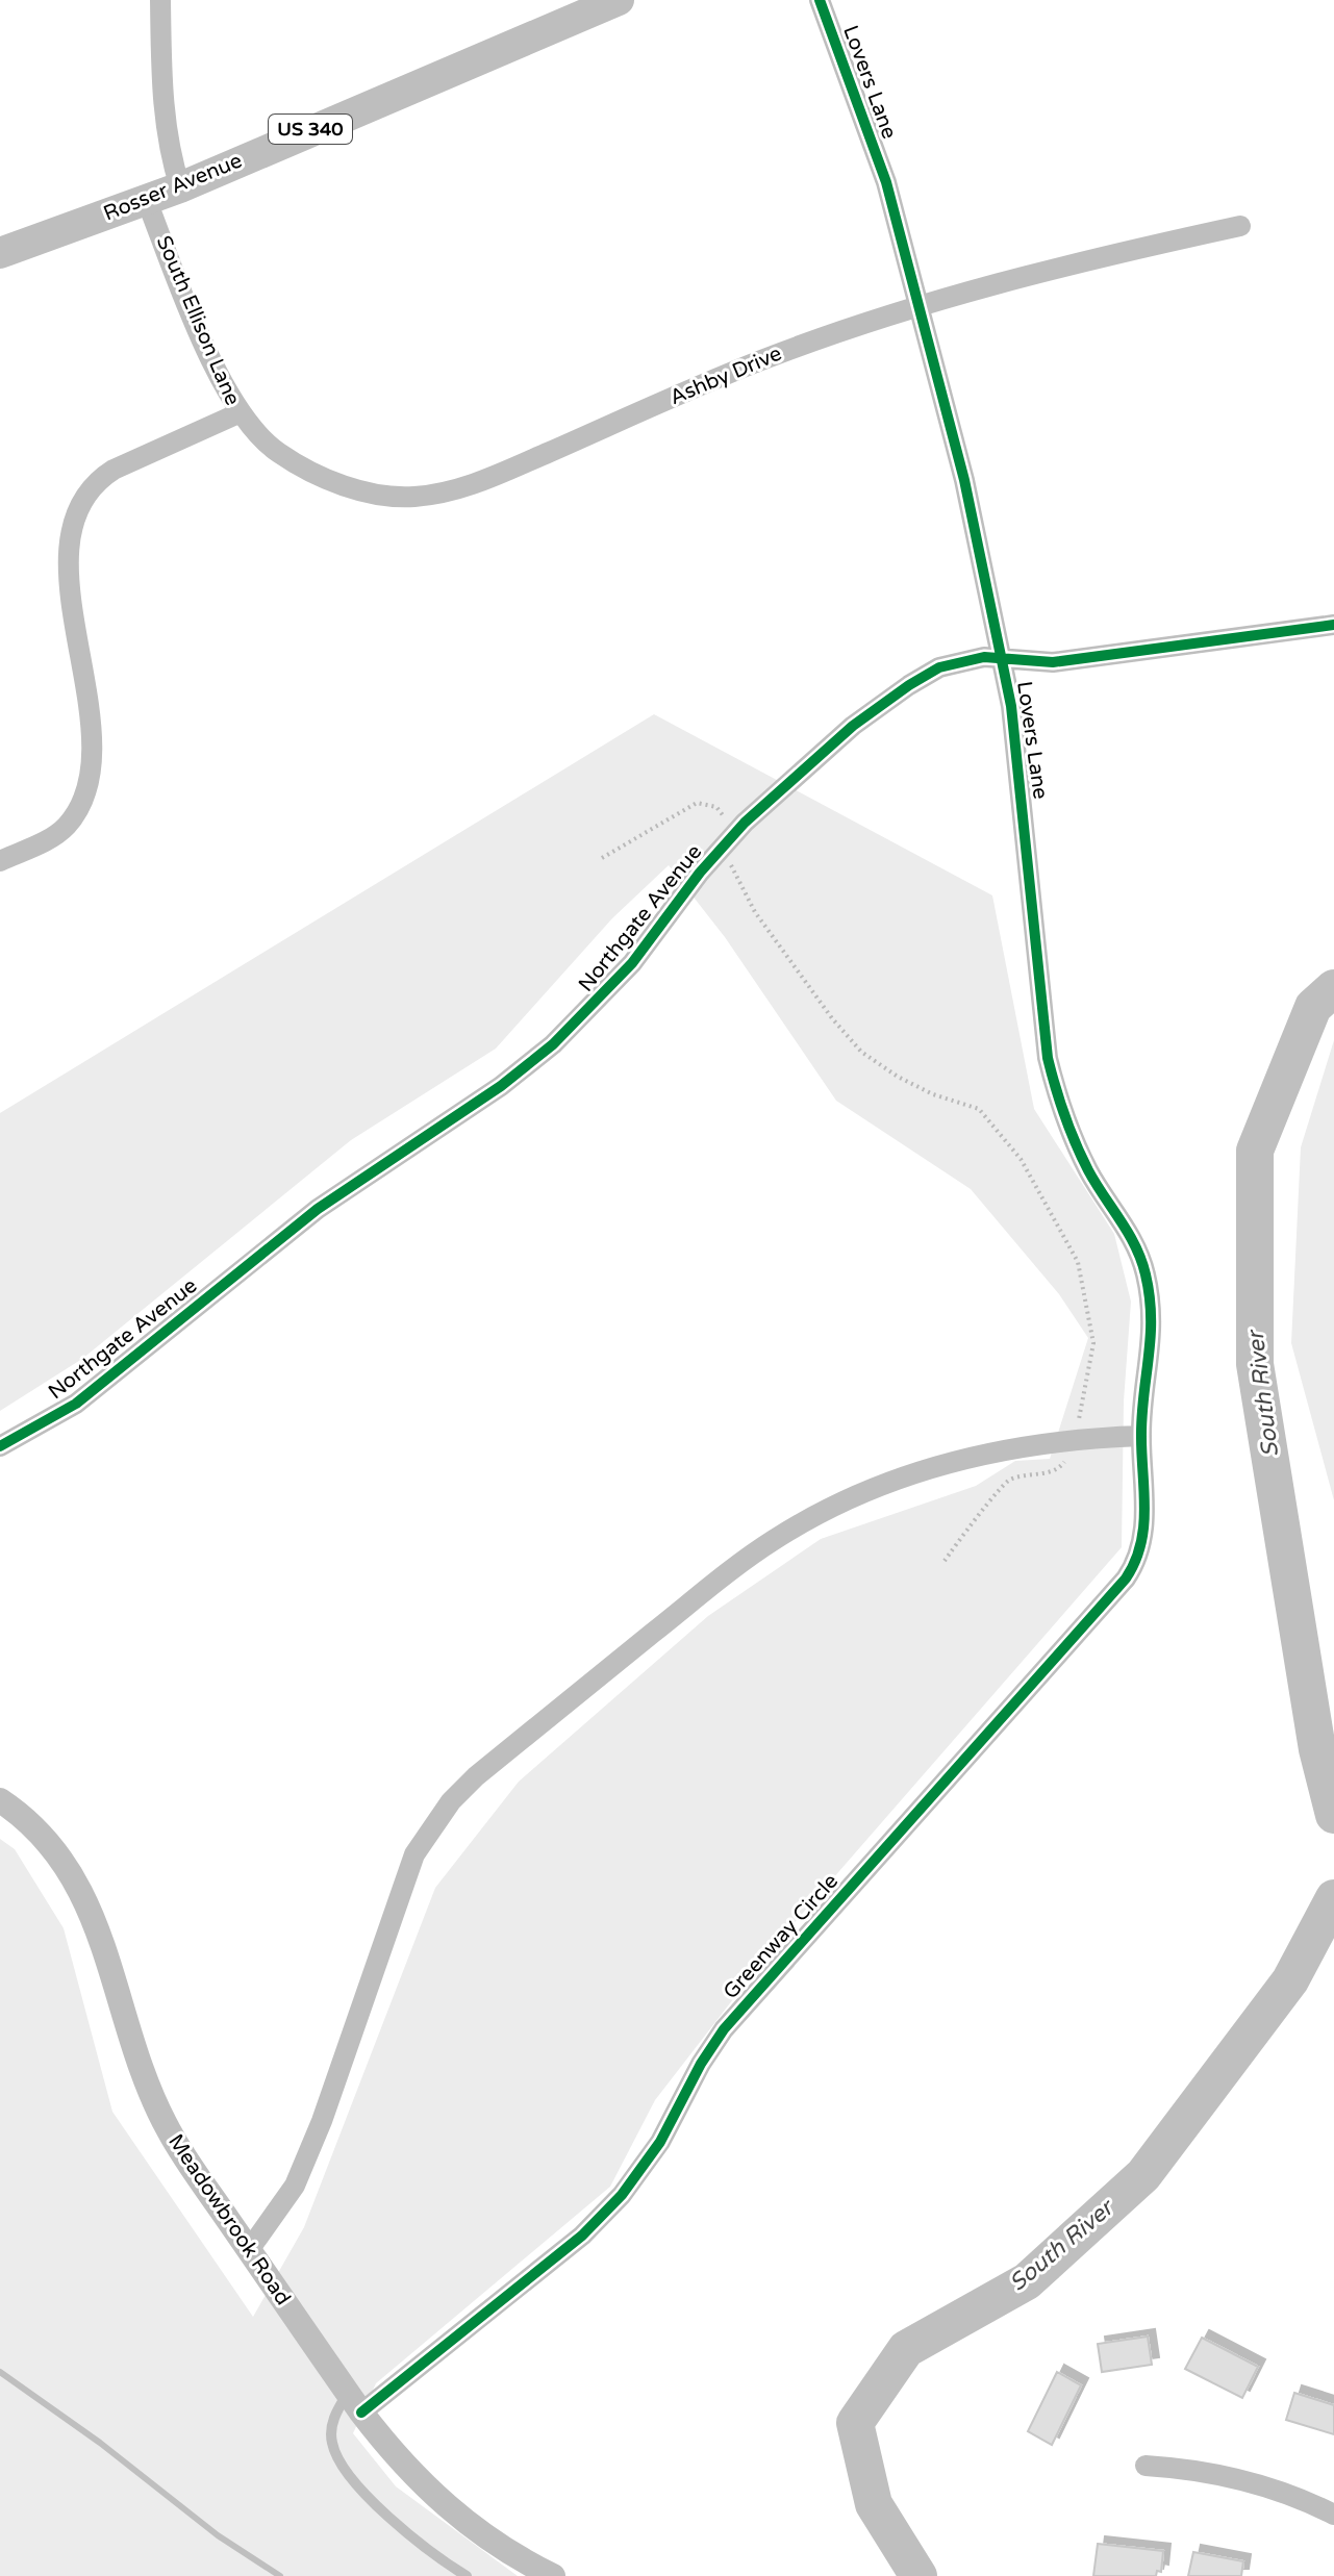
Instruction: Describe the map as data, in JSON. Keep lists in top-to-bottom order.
{
  "streets": {
    "main road": ["US 340", "Rosser Avenue"],
    "street": [
      "Lovers Lane",
      "South Ellison Lane",
      "Ashby Drive",
      "Northgate Avenue",
      "Greenway Circle",
      "Meadowbrook Road"
    ]
  },
  "crossings": [
    ["Lovers Lane", "Ashby Drive"],
    ["Lovers Lane", "Northgate Avenue"],
    ["Lovers Lane", "Greenway Circle"],
    ["Rosser Avenue", "South Ellison Lane"],
    ["South Ellison Lane", "Ashby Drive"],
    ["Greenway Circle", "Meadowbrook Road"]
  ],
  "water": ["South River"]
}
